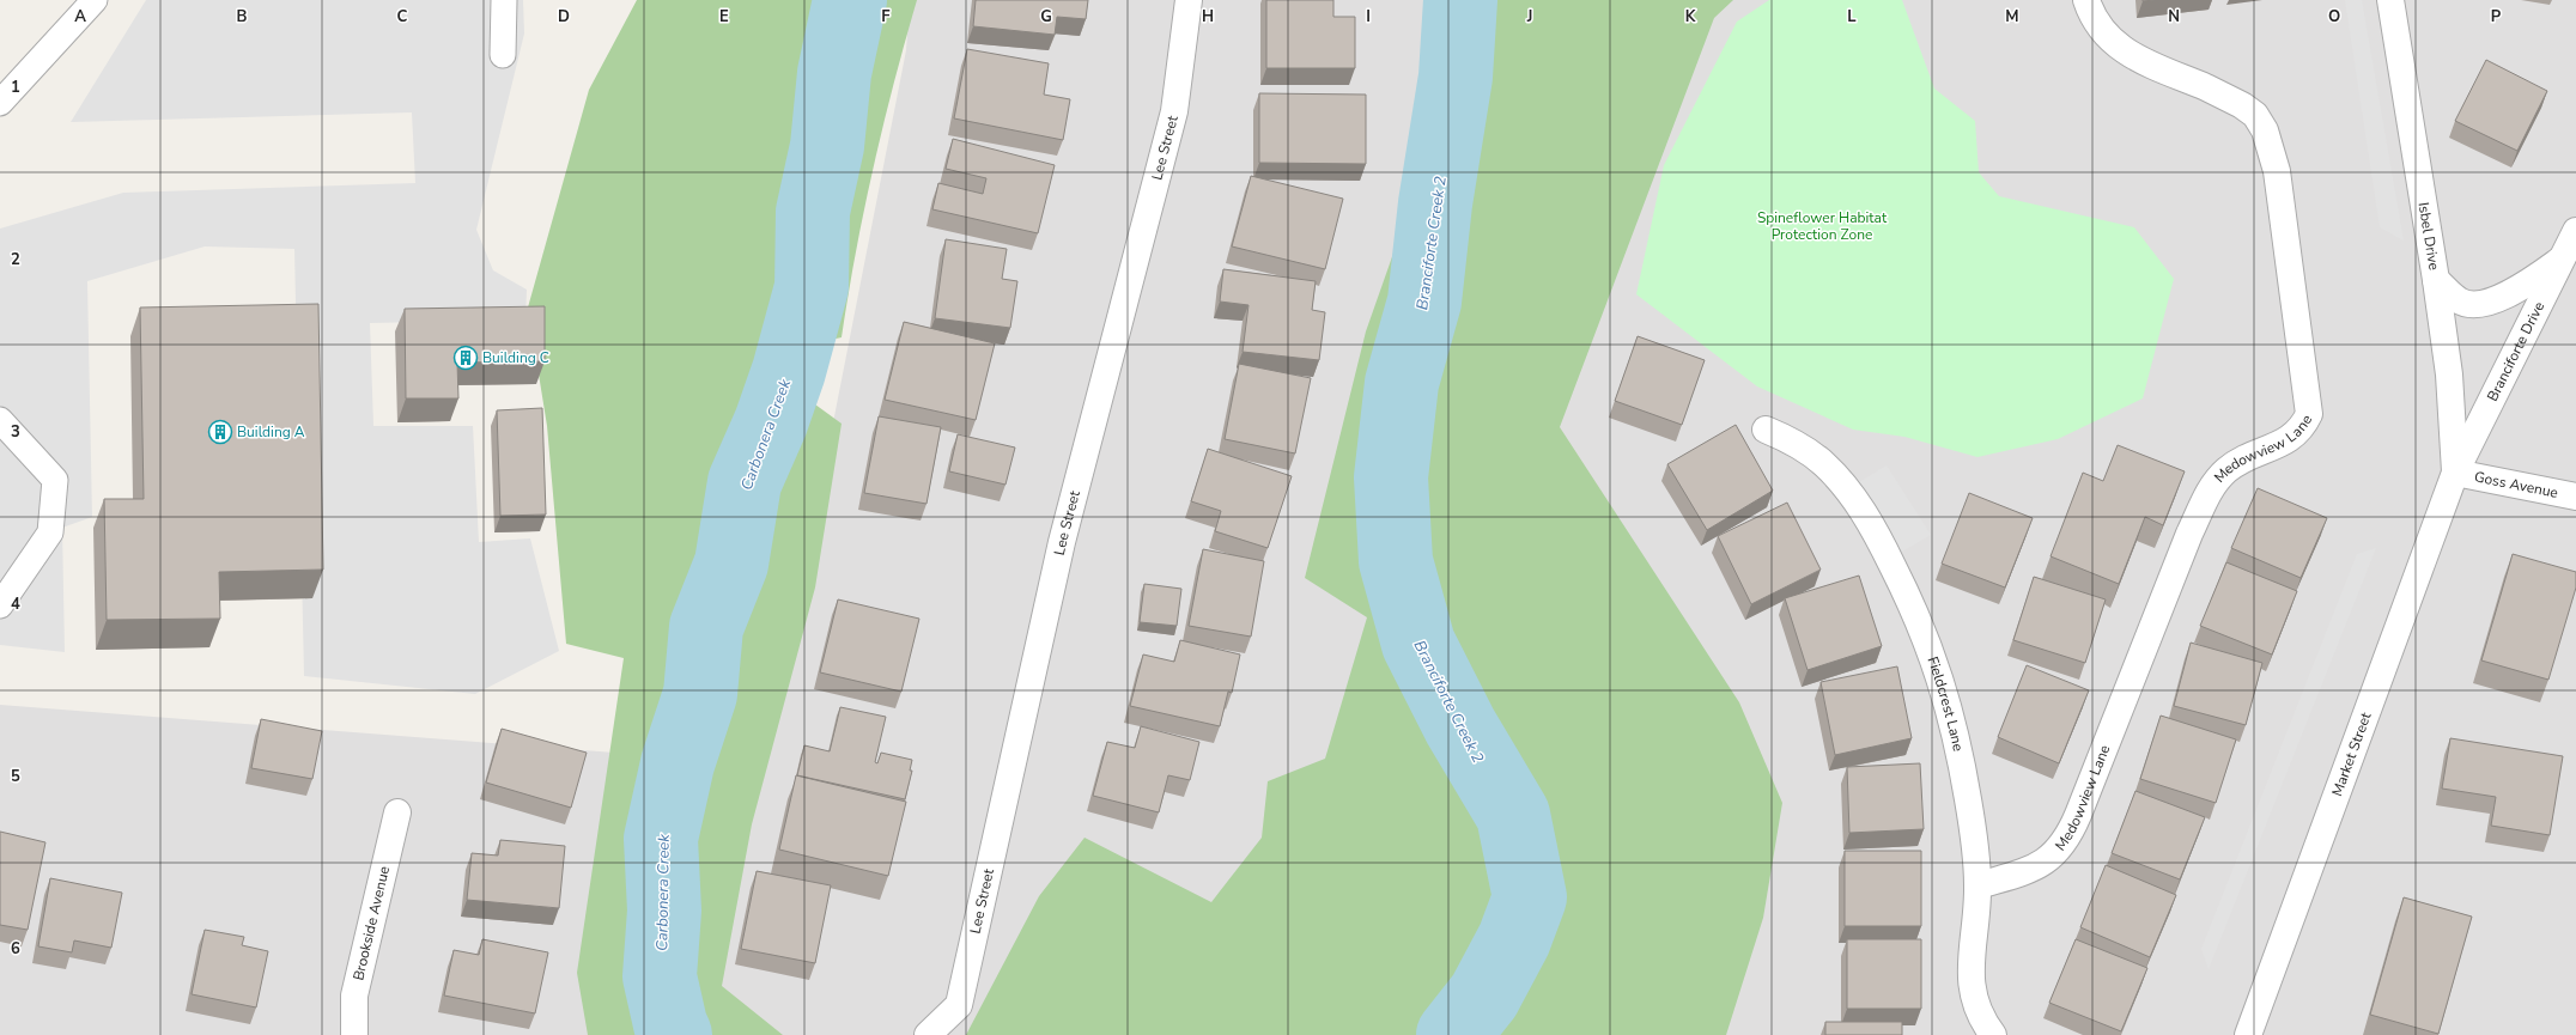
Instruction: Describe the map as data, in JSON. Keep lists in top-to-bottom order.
{
  "streets": {
    "street": [
      "Lee Street",
      "Isbel Drive",
      "Branciforte Drive",
      "Medowview Lane",
      "Goss Avenue",
      "Fieldcrest Lane",
      "Market Street",
      "Brookside Avenue"
    ]
  },
  "crossings": [
    ["Isbel Drive", "Branciforte Drive"],
    ["Isbel Drive", "Goss Avenue"],
    ["Isbel Drive", "Market Street"],
    ["Branciforte Drive", "Goss Avenue"],
    ["Branciforte Drive", "Market Street"],
    ["Medowview Lane", "Fieldcrest Lane"],
    ["Goss Avenue", "Market Street"]
  ],
  "water": ["Branciforte Creek 2", "Carbonera Creek"],
  "parks": ["Spineflower Habitat Protection Zone"],
  "places": {
    "building": ["Building C", "Building A"]
  },
  "grid": {
    "columns": [
      "A",
      "B",
      "C",
      "D",
      "E",
      "F",
      "G",
      "H",
      "I",
      "J",
      "K",
      "L",
      "M",
      "N",
      "O",
      "P"
    ],
    "rows": [
      "1",
      "2",
      "3",
      "4",
      "5",
      "6"
    ]
  }
}
